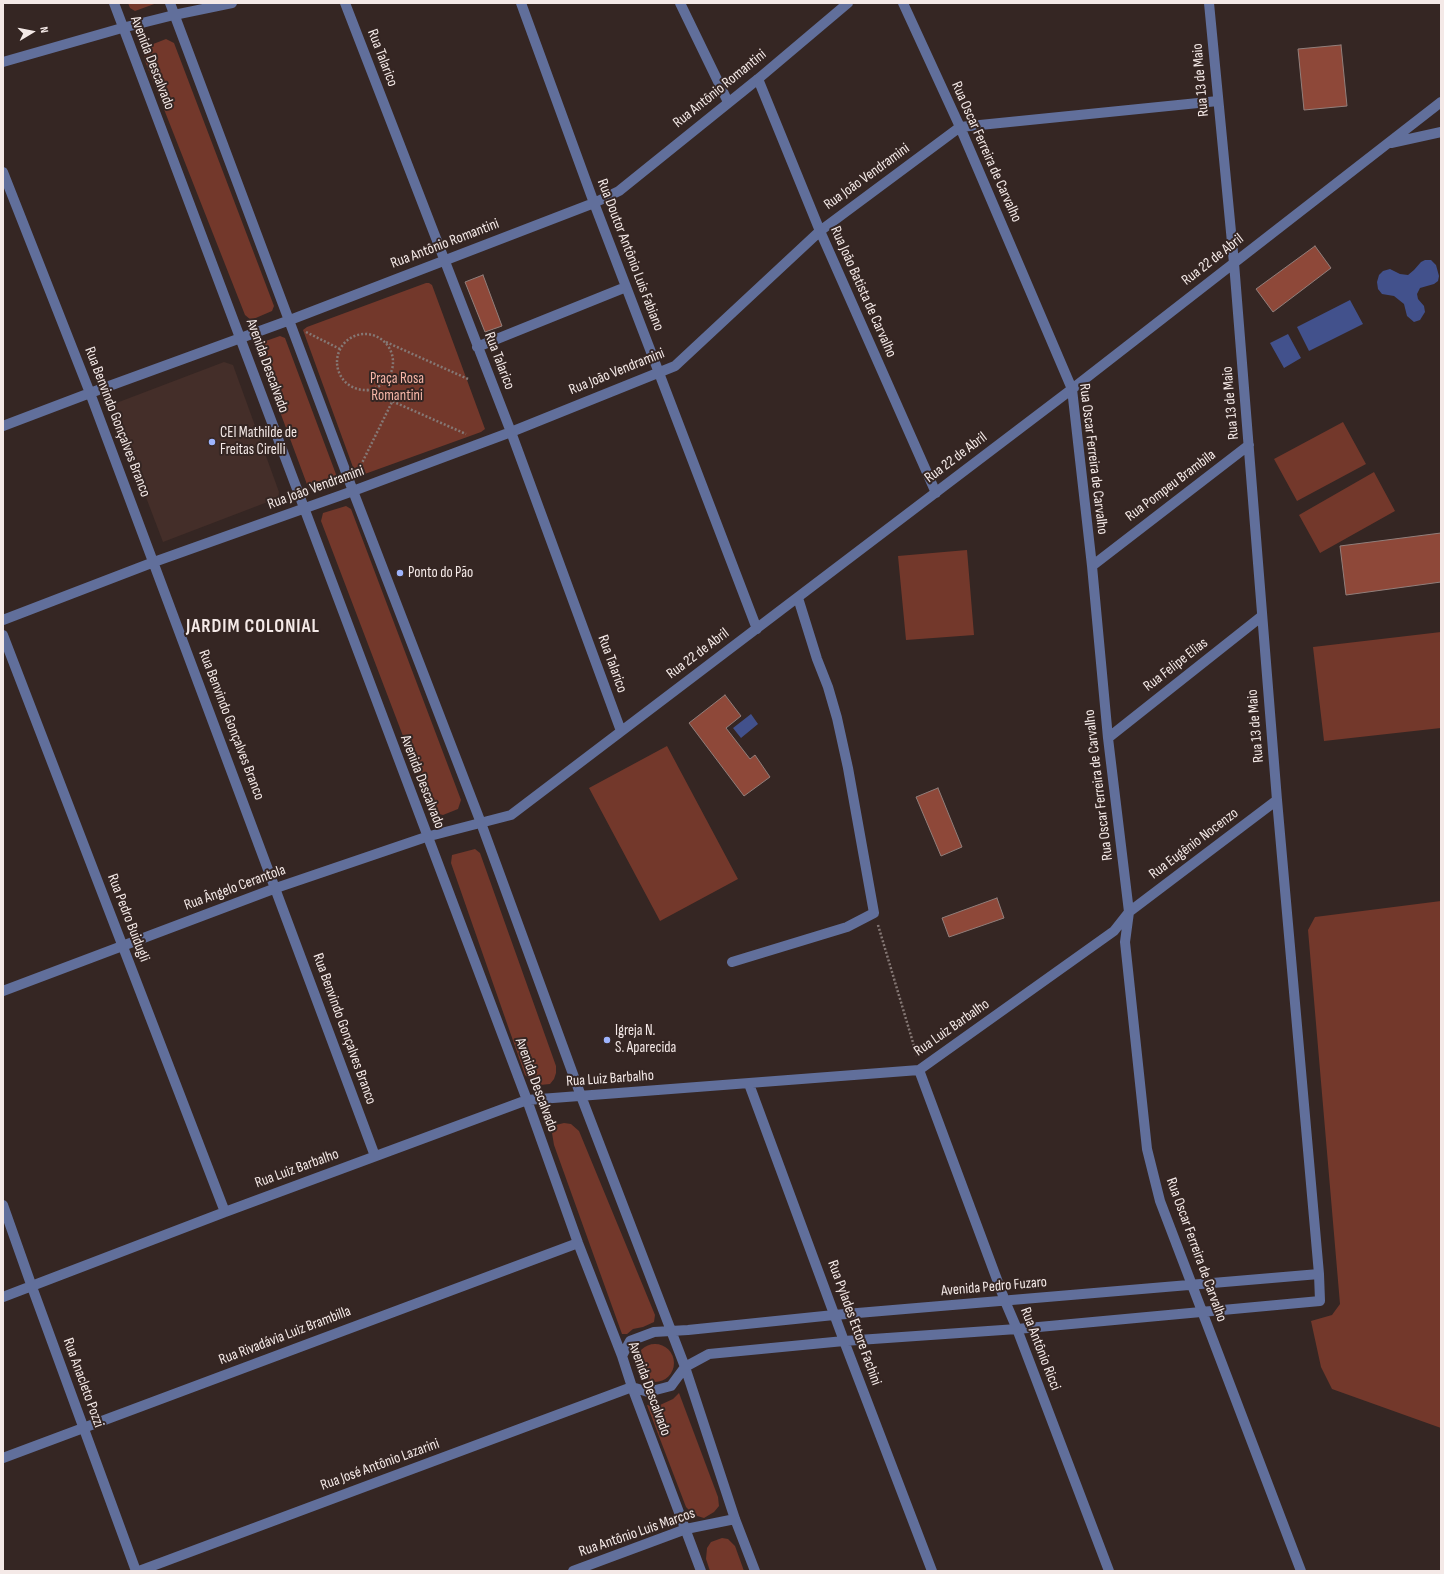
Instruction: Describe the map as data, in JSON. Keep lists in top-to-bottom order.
{
  "streets": {
    "street": [
      "Rua Talarico",
      "Avenida Descalvado",
      "Rua 13 de Maio",
      "Rua Antônio Romantini",
      "Rua Oscar Ferreira de Carvalho",
      "Rua João Vendramini",
      "Rua Doutor Antônio Luis Fabiano",
      "Rua 22 de Abril",
      "Rua João Batista de Carvalho",
      "Rua Benvindo Gonçalves Branco",
      "Rua Pompeu Brambila",
      "Rua Felipe Elias",
      "Rua Eugênio Nocenzo",
      "Rua Ângelo Cerantola",
      "Rua Pedro Buidugli",
      "Rua Luiz Barbalho",
      "Avenida Pedro Fuzaro",
      "Rua Pylades Ettore Fachini",
      "Rua Rivadávia Luiz Brambilla",
      "Rua Antônio Ricci",
      "Rua Anacleto Pozzi",
      "Rua José Antônio Lazarini",
      "Rua Antônio Luis Marcos"
    ]
  },
  "crossings": [
    ["Rua Talarico", "Rua Antônio Romantini"],
    ["Rua Talarico", "Rua João Vendramini"],
    ["Rua Talarico", "Rua 22 de Abril"],
    ["Avenida Descalvado", "Rua Antônio Romantini"],
    ["Avenida Descalvado", "Rua João Vendramini"],
    ["Avenida Descalvado", "Rua Ângelo Cerantola"],
    ["Avenida Descalvado", "Rua Luiz Barbalho"],
    ["Avenida Descalvado", "Avenida Pedro Fuzaro"],
    ["Avenida Descalvado", "Rua Rivadávia Luiz Brambilla"],
    ["Avenida Descalvado", "Rua José Antônio Lazarini"],
    ["Avenida Descalvado", "Rua Antônio Luis Marcos"],
    ["Rua 13 de Maio", "Rua Oscar Ferreira de Carvalho"],
    ["Rua 13 de Maio", "Rua 22 de Abril"],
    ["Rua 13 de Maio", "Rua Pompeu Brambila"],
    ["Rua 13 de Maio", "Rua Felipe Elias"],
    ["Rua 13 de Maio", "Rua Eugênio Nocenzo"],
    ["Rua 13 de Maio", "Avenida Pedro Fuzaro"],
    ["Rua Antônio Romantini", "Rua Doutor Antônio Luis Fabiano"],
    ["Rua Antônio Romantini", "Rua João Batista de Carvalho"],
    ["Rua Antônio Romantini", "Rua Benvindo Gonçalves Branco"],
    ["Rua Oscar Ferreira de Carvalho", "Rua João Vendramini"],
    ["Rua Oscar Ferreira de Carvalho", "Rua 22 de Abril"],
    ["Rua Oscar Ferreira de Carvalho", "Rua Pompeu Brambila"],
    ["Rua Oscar Ferreira de Carvalho", "Rua Felipe Elias"],
    ["Rua Oscar Ferreira de Carvalho", "Rua Eugênio Nocenzo"],
    ["Rua Oscar Ferreira de Carvalho", "Rua Luiz Barbalho"],
    ["Rua Oscar Ferreira de Carvalho", "Avenida Pedro Fuzaro"],
    ["Rua João Vendramini", "Rua Doutor Antônio Luis Fabiano"],
    ["Rua João Vendramini", "Rua João Batista de Carvalho"],
    ["Rua João Vendramini", "Rua Benvindo Gonçalves Branco"],
    ["Rua Doutor Antônio Luis Fabiano", "Rua 22 de Abril"],
    ["Rua 22 de Abril", "Rua João Batista de Carvalho"],
    ["Rua 22 de Abril", "Rua Ângelo Cerantola"],
    ["Rua Benvindo Gonçalves Branco", "Rua Ângelo Cerantola"],
    ["Rua Benvindo Gonçalves Branco", "Rua Luiz Barbalho"],
    ["Rua Eugênio Nocenzo", "Rua Luiz Barbalho"],
    ["Rua Ângelo Cerantola", "Rua Pedro Buidugli"],
    ["Rua Pedro Buidugli", "Rua Luiz Barbalho"],
    ["Rua Luiz Barbalho", "Rua Pylades Ettore Fachini"],
    ["Rua Luiz Barbalho", "Rua Antônio Ricci"],
    ["Rua Luiz Barbalho", "Rua Anacleto Pozzi"],
    ["Avenida Pedro Fuzaro", "Rua Pylades Ettore Fachini"],
    ["Avenida Pedro Fuzaro", "Rua Antônio Ricci"],
    ["Avenida Pedro Fuzaro", "Rua José Antônio Lazarini"],
    ["Rua Rivadávia Luiz Brambilla", "Rua Anacleto Pozzi"],
    ["Rua Anacleto Pozzi", "Rua José Antônio Lazarini"]
  ],
  "districts": ["JARDIM COLONIAL"],
  "parks": ["Praça Rosa Romantini"],
  "places": ["CEI Mathilde de Freitas Cirelli", "Ponto do Pão", "Igreja N. S. Aparecida"],
  "north": "right"
}
